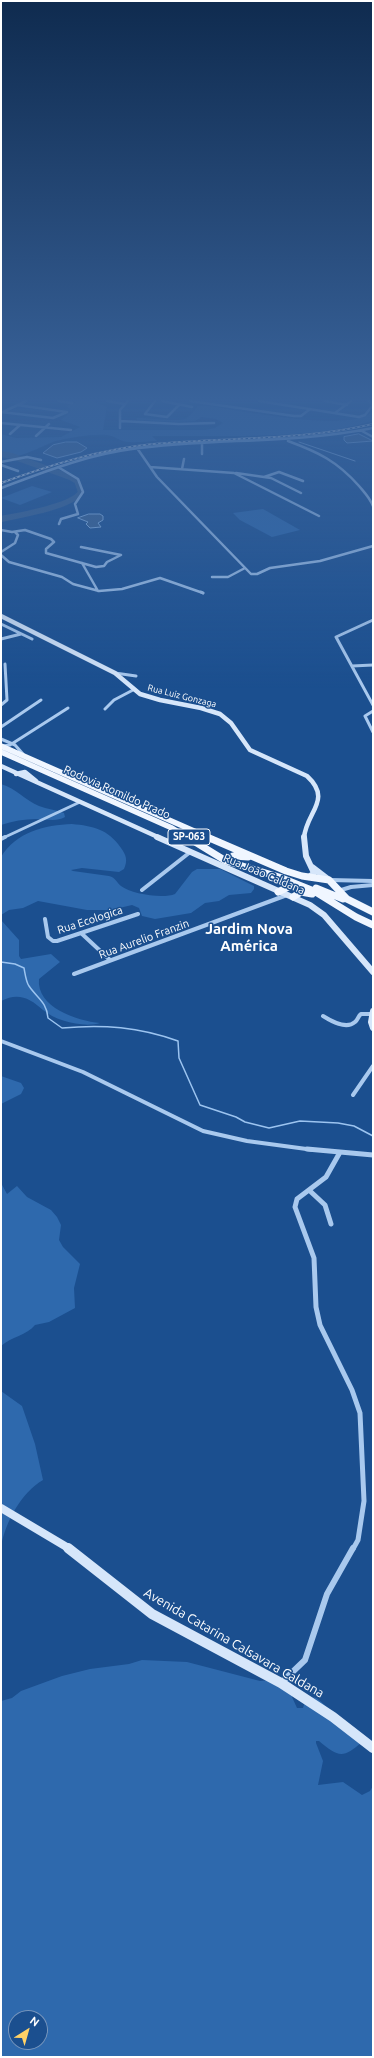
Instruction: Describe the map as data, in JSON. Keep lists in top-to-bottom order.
{
  "streets": {
    "main road": ["Rodovia Romildo Prado", "SP-063"],
    "street": [
      "Rua Luiz Gonzaga",
      "Rua João Caldana",
      "Rua Ecologica",
      "Rua Aurelio Franzin",
      "Avenida Catarina Calsavara Caldana"
    ]
  },
  "crossings": [
    ["Rua João Caldana", "Rua Aurelio Franzin"]
  ],
  "districts": ["Jardim Nova América"],
  "north": "top right"
}
